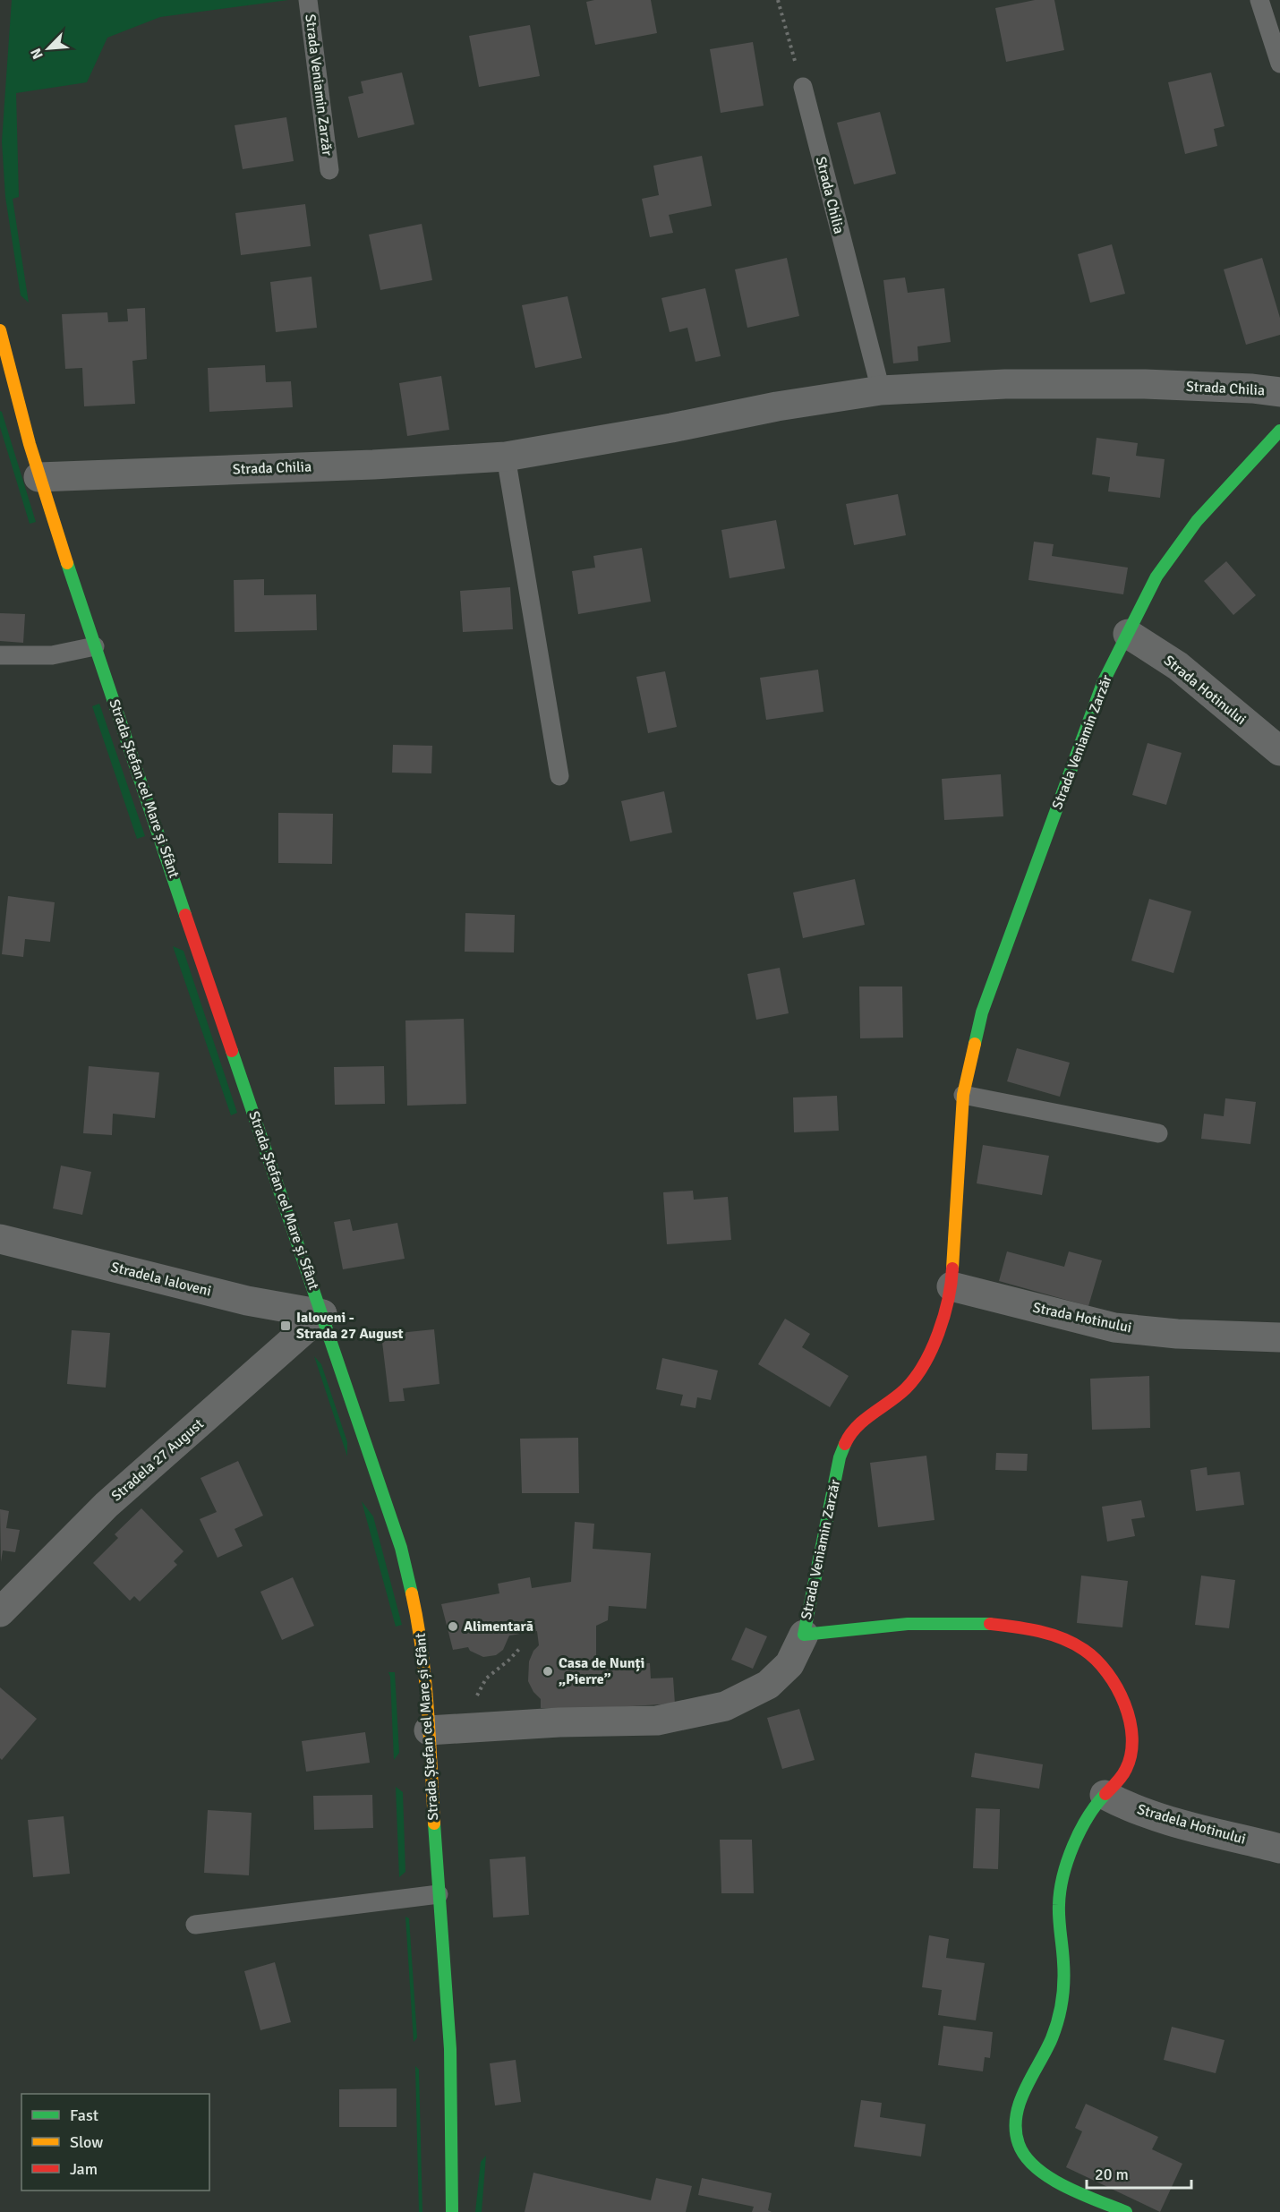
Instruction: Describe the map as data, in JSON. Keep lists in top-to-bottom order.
{
  "streets": {
    "street": [
      "Strada Veniamin Zarzăr",
      "Strada Chilia",
      "Strada Hotinului",
      "Strada Ștefan cel Mare și Sfânt",
      "Stradela Ialoveni",
      "Stradela 27 August",
      "Stradela Hotinului"
    ]
  },
  "crossings": [
    ["Strada Veniamin Zarzăr", "Strada Hotinului"],
    ["Strada Veniamin Zarzăr", "Stradela Hotinului"],
    ["Strada Chilia", "Strada Ștefan cel Mare și Sfânt"],
    ["Strada Ștefan cel Mare și Sfânt", "Stradela Ialoveni"],
    ["Strada Ștefan cel Mare și Sfânt", "Stradela 27 August"],
    ["Stradela Ialoveni", "Stradela 27 August"]
  ],
  "places": {
    "transit": ["Ialoveni - Strada 27 August"],
    "other": ["Alimentară", "Casa de Nunți „Pierre”"]
  },
  "legend": ["Fast", "Slow", "Jam"],
  "scale_bar": "20 m",
  "north": "bottom left"
}
